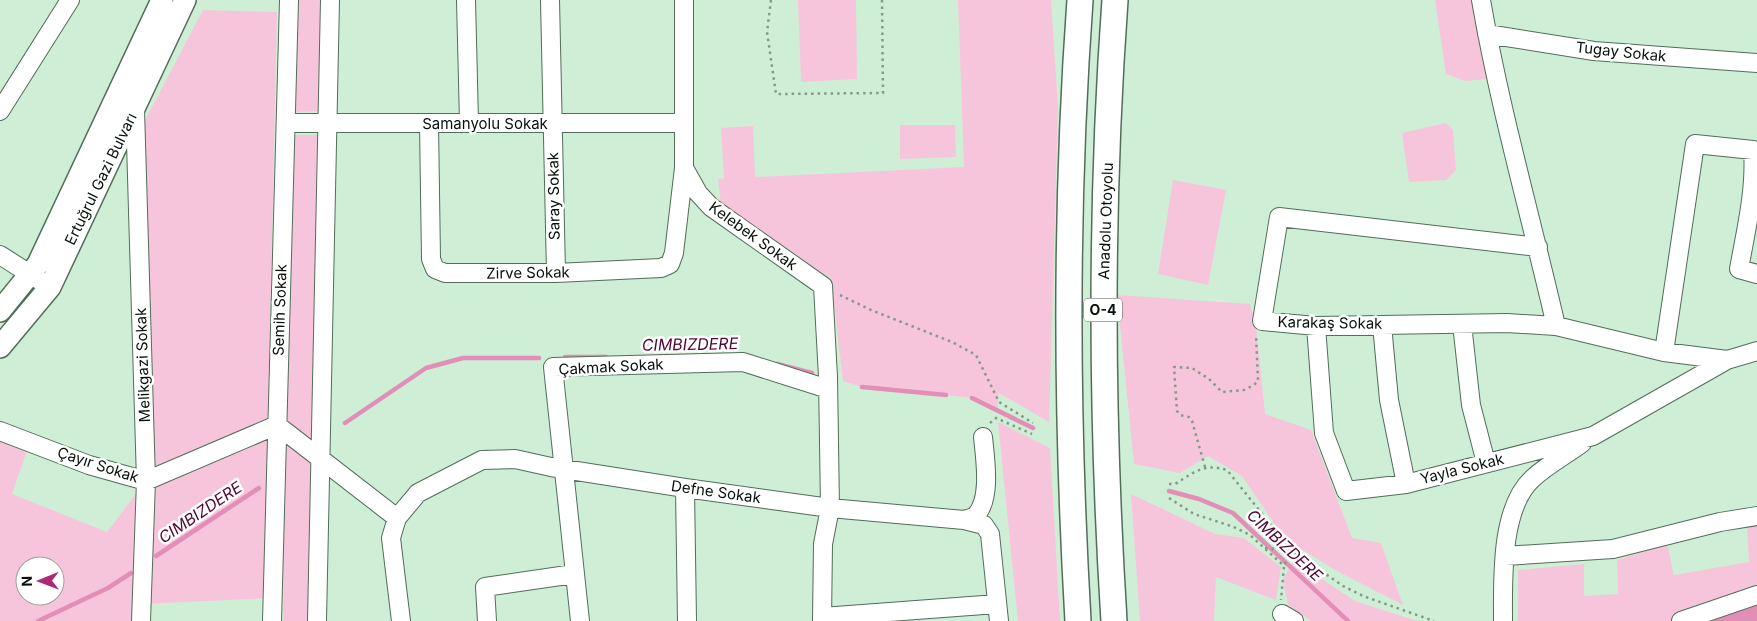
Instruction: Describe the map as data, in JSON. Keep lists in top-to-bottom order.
{
  "streets": {
    "highway": ["Anadolu Otoyolu", "O-4"],
    "main road": ["Ertuğrul Gazi Bulvarı"],
    "street": [
      "Tugay Sokak",
      "Samanyolu Sokak",
      "Saray Sokak",
      "Kelebek Sokak",
      "Zirve Sokak",
      "Semih Sokak",
      "Karakaş Sokak",
      "Melikgazi Sokak",
      "Çakmak Sokak",
      "Çayır Sokak",
      "Yayla Sokak",
      "Defne Sokak"
    ]
  },
  "crossings": [
    ["Samanyolu Sokak", "Saray Sokak"],
    ["Samanyolu Sokak", "Kelebek Sokak"],
    ["Samanyolu Sokak", "Zirve Sokak"],
    ["Samanyolu Sokak", "Semih Sokak"],
    ["Ertuğrul Gazi Bulvarı", "Melikgazi Sokak"],
    ["Saray Sokak", "Zirve Sokak"],
    ["Kelebek Sokak", "Zirve Sokak"],
    ["Semih Sokak", "Çayır Sokak"],
    ["Karakaş Sokak", "Yayla Sokak"],
    ["Melikgazi Sokak", "Çayır Sokak"],
    ["Çakmak Sokak", "Defne Sokak"]
  ],
  "water": ["CIMBIZDERE"],
  "north": "left"
}
